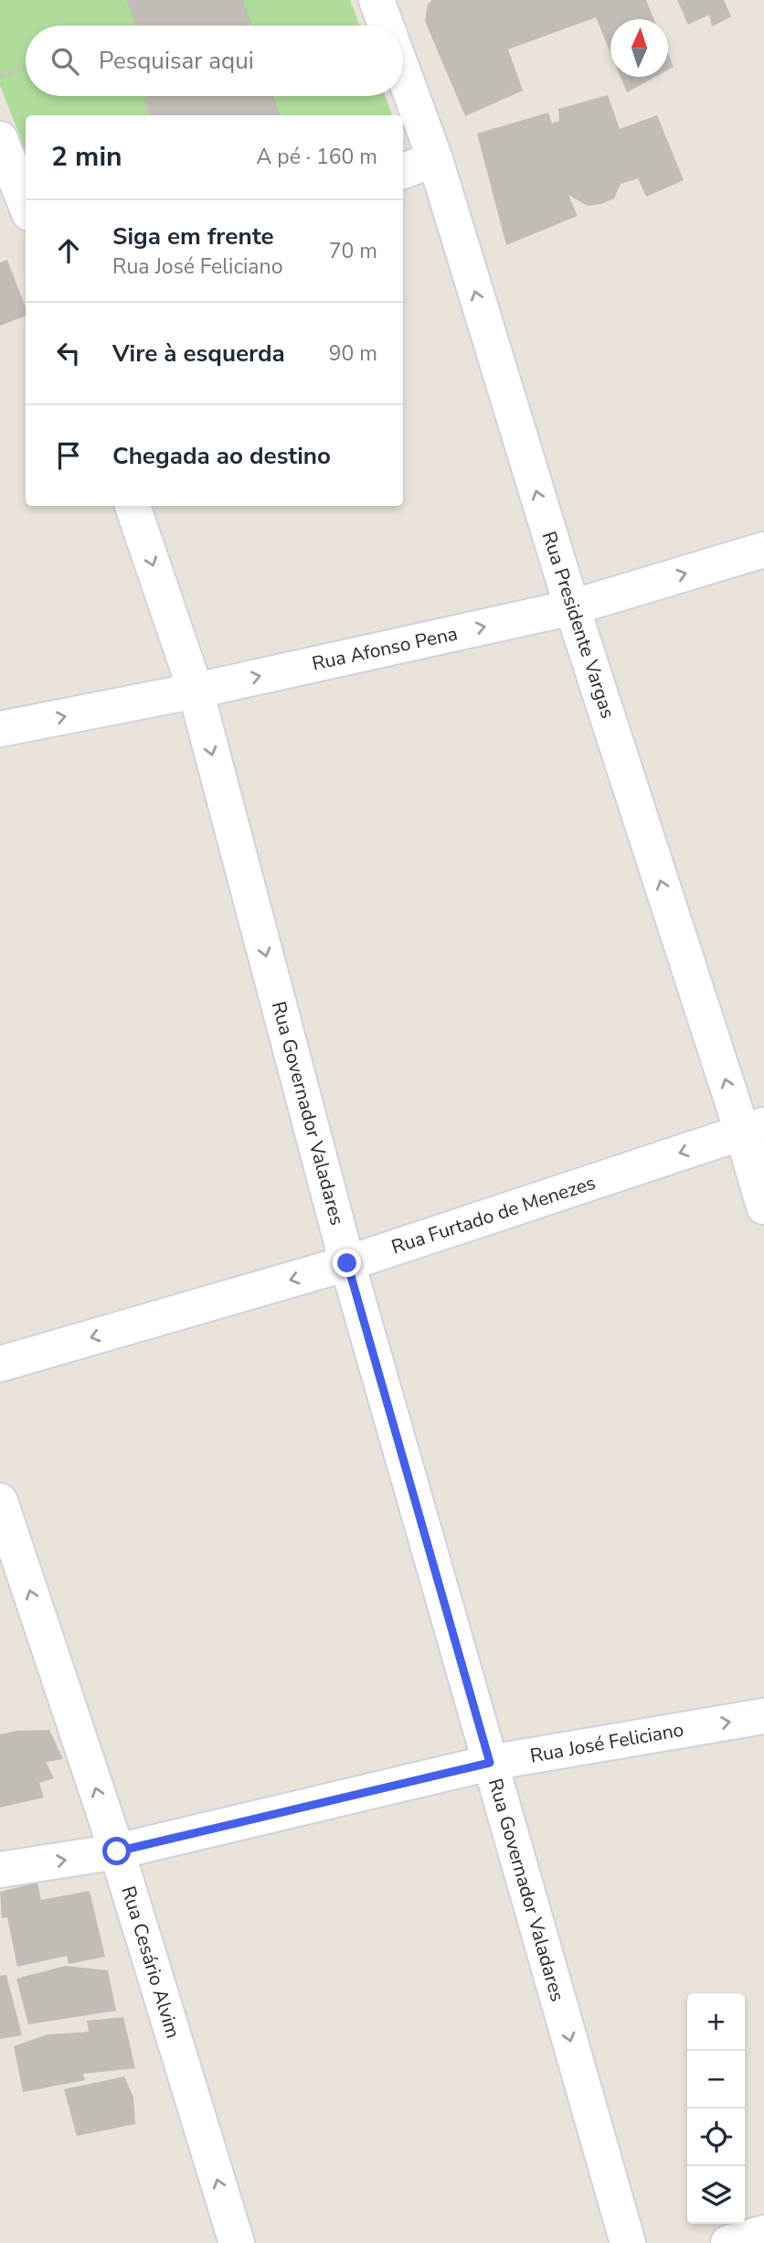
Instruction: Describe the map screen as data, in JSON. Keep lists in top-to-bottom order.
{
  "streets": {
    "street": [
      "Rua Presidente Vargas",
      "Rua Afonso Pena",
      "Rua Governador Valadares",
      "Rua Furtado de Menezes",
      "Rua José Feliciano",
      "Rua Cesário Alvim"
    ]
  },
  "crossings": [
    ["Rua Presidente Vargas", "Rua Afonso Pena"],
    ["Rua Presidente Vargas", "Rua Furtado de Menezes"],
    ["Rua Afonso Pena", "Rua Governador Valadares"],
    ["Rua Governador Valadares", "Rua Furtado de Menezes"],
    ["Rua Governador Valadares", "Rua José Feliciano"],
    ["Rua José Feliciano", "Rua Cesário Alvim"]
  ],
  "one_way": [
    "Rua Presidente Vargas",
    "Rua Afonso Pena",
    "Rua Governador Valadares",
    "Rua Furtado de Menezes",
    "Rua José Feliciano",
    "Rua Cesário Alvim"
  ],
  "north": "top",
  "page": {
    "search": "Pesquisar aqui",
    "heading": ["2 min", "A pé · 160 m"],
    "list": [
      ["Siga em frente", "Rua José Feliciano", "70 m"],
      ["Vire à esquerda", "90 m"],
      "Chegada ao destino"
    ],
    "map_buttons": ["+", "−"]
  }
}
